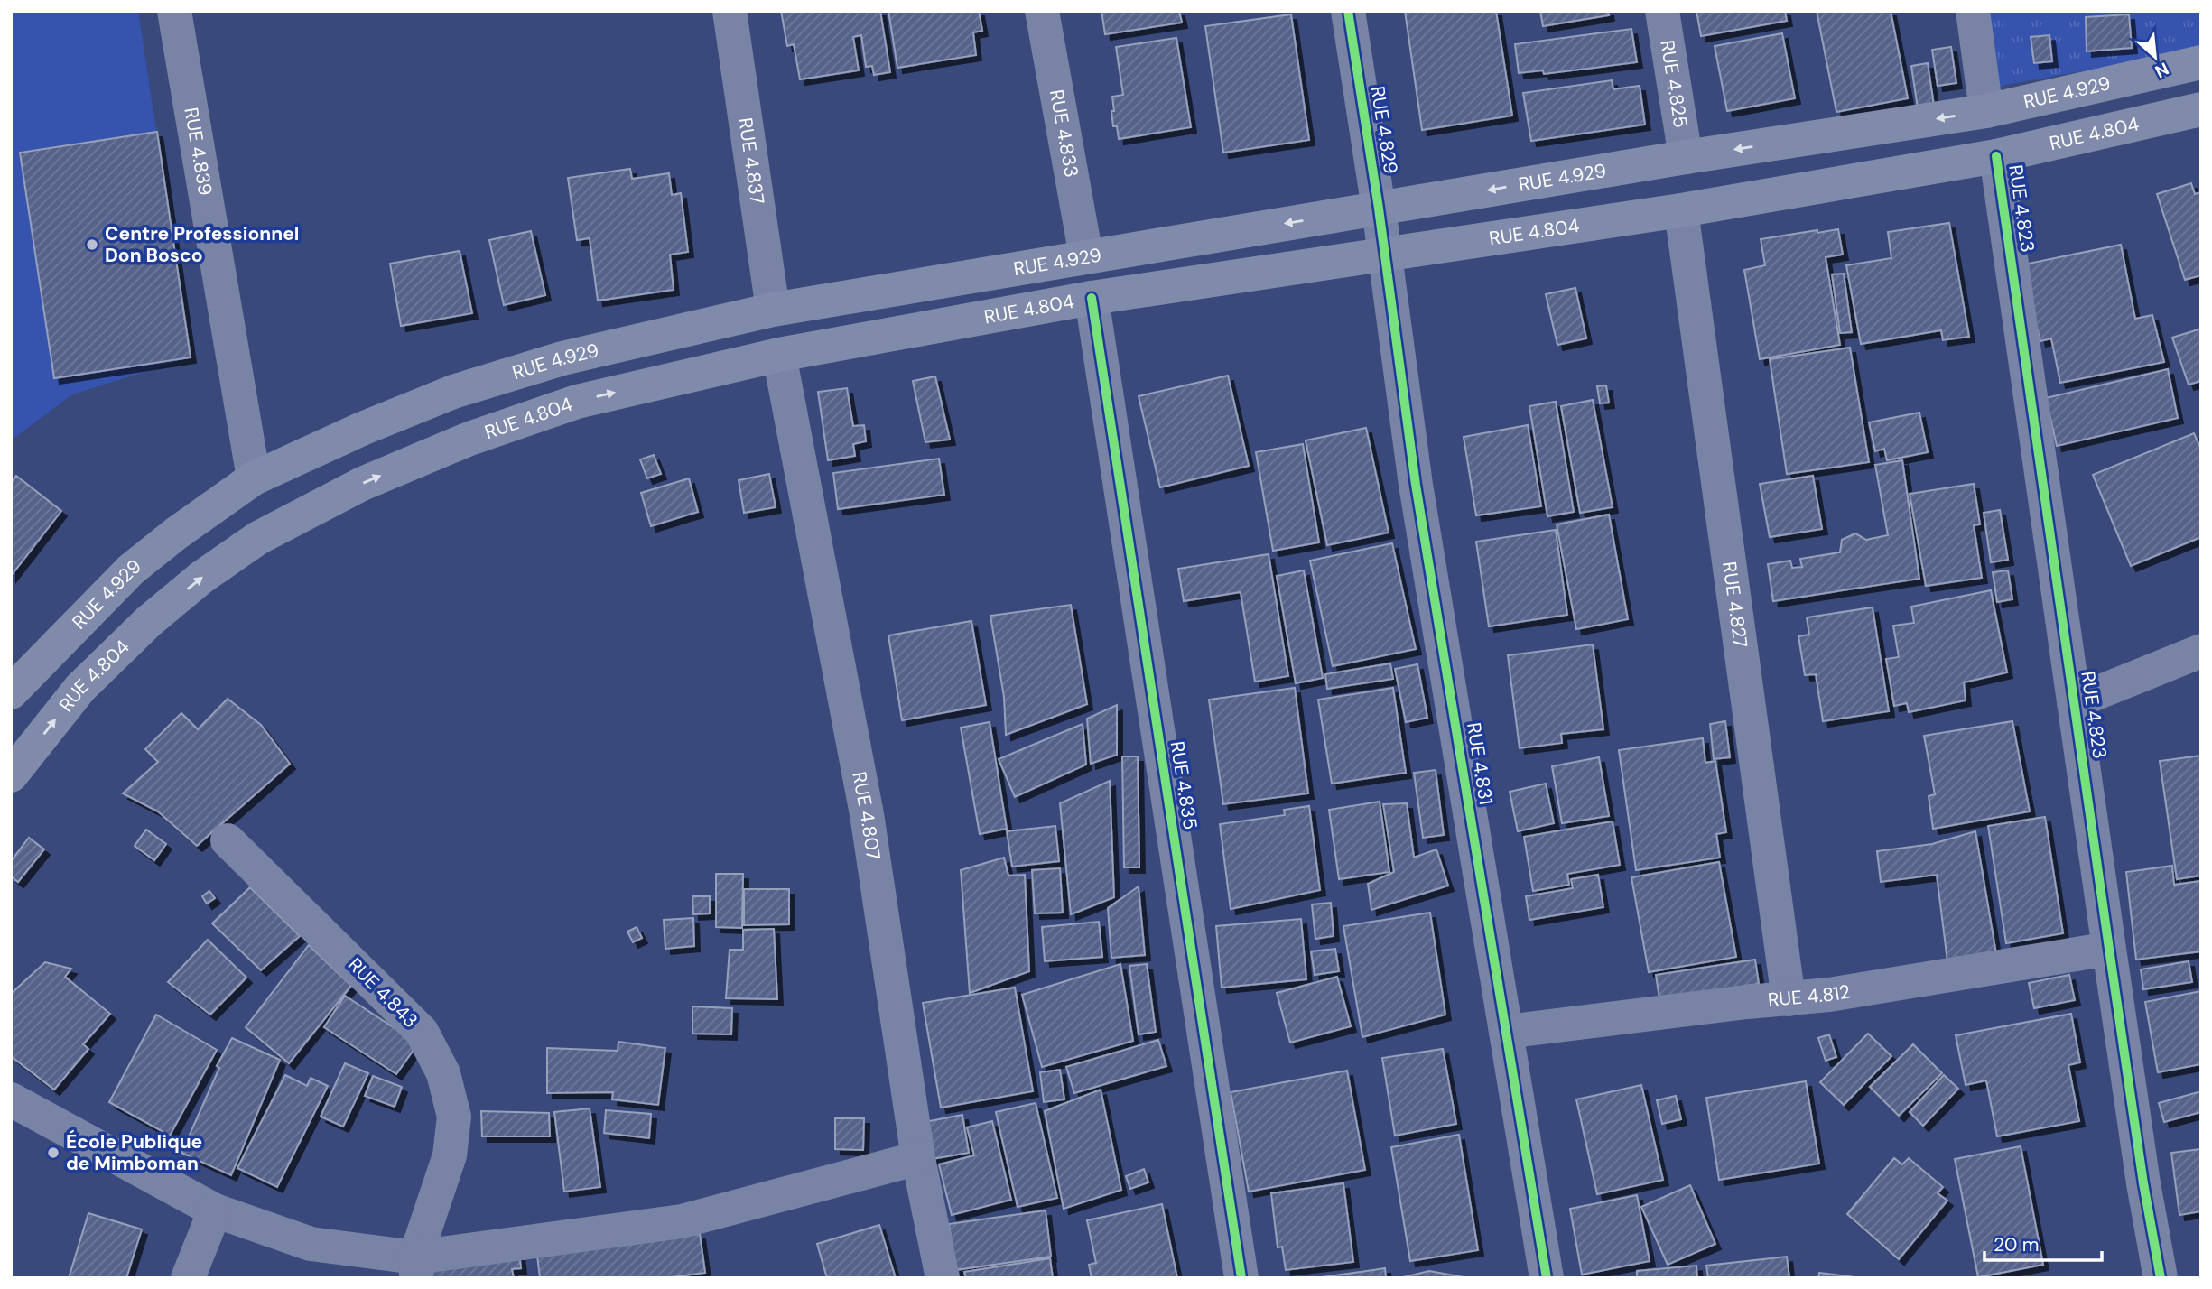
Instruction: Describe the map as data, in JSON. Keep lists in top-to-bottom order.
{
  "streets": {
    "main road": ["RUE 4.929", "RUE 4.804"],
    "street": [
      "RUE 4.825",
      "RUE 4.829",
      "RUE 4.833",
      "RUE 4.839",
      "RUE 4.837",
      "RUE 4.823",
      "RUE 4.827",
      "RUE 4.831",
      "RUE 4.835",
      "RUE 4.807",
      "RUE 4.843",
      "RUE 4.812"
    ]
  },
  "crossings": [
    ["RUE 4.825", "RUE 4.929"],
    ["RUE 4.929", "RUE 4.829"],
    ["RUE 4.929", "RUE 4.833"],
    ["RUE 4.929", "RUE 4.839"],
    ["RUE 4.929", "RUE 4.837"],
    ["RUE 4.829", "RUE 4.804"],
    ["RUE 4.829", "RUE 4.831"],
    ["RUE 4.804", "RUE 4.823"],
    ["RUE 4.804", "RUE 4.827"],
    ["RUE 4.804", "RUE 4.831"],
    ["RUE 4.804", "RUE 4.835"],
    ["RUE 4.804", "RUE 4.807"],
    ["RUE 4.823", "RUE 4.812"],
    ["RUE 4.827", "RUE 4.812"],
    ["RUE 4.831", "RUE 4.812"]
  ],
  "one_way": ["RUE 4.929", "RUE 4.804"],
  "places": ["Centre Professionnel Don Bosco", "École Publique de Mimboman"],
  "scale_bar": "20 m",
  "north": "bottom right"
}
